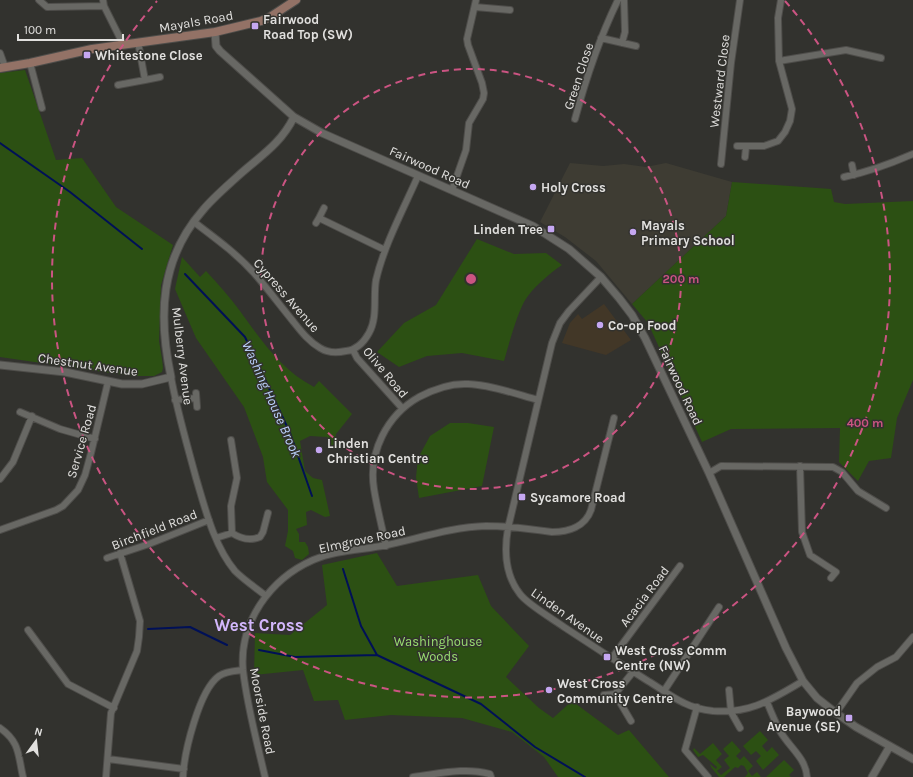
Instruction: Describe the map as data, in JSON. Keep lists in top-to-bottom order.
{
  "streets": {
    "main road": ["Mayals Road"],
    "street": [
      "Green Close",
      "Westward Close",
      "Fairwood Road",
      "Cypress Avenue",
      "Mulberry Avenue",
      "Chestnut Avenue",
      "Olive Road",
      "Service Road",
      "Birchfield Road",
      "Elmgrove Road",
      "Acacia Road",
      "Linden Avenue",
      "Moorside Road"
    ]
  },
  "crossings": [
    ["Mayals Road", "Fairwood Road"],
    ["Fairwood Road", "Mulberry Avenue"],
    ["Fairwood Road", "Linden Avenue"],
    ["Cypress Avenue", "Mulberry Avenue"],
    ["Cypress Avenue", "Olive Road"],
    ["Mulberry Avenue", "Chestnut Avenue"],
    ["Mulberry Avenue", "Birchfield Road"],
    ["Mulberry Avenue", "Elmgrove Road"],
    ["Chestnut Avenue", "Service Road"],
    ["Elmgrove Road", "Linden Avenue"],
    ["Elmgrove Road", "Moorside Road"],
    ["Acacia Road", "Linden Avenue"]
  ],
  "districts": ["West Cross"],
  "water": ["Washing House Brook"],
  "parks": ["Washinghouse Woods"],
  "places": {
    "transit": [
      "Fairwood Road Top (SW)",
      "Whitestone Close",
      "Linden Tree",
      "Sycamore Road",
      "West Cross Comm Centre (NW)",
      "Baywood Avenue (SE)"
    ],
    "other": [
      "Holy Cross",
      "Mayals Primary School",
      "Co-op Food",
      "Linden Christian Centre",
      "West Cross Community Centre"
    ]
  },
  "scale_bar": "100 m",
  "north": "top",
  "rings": ["200 m", "400 m"]
}
